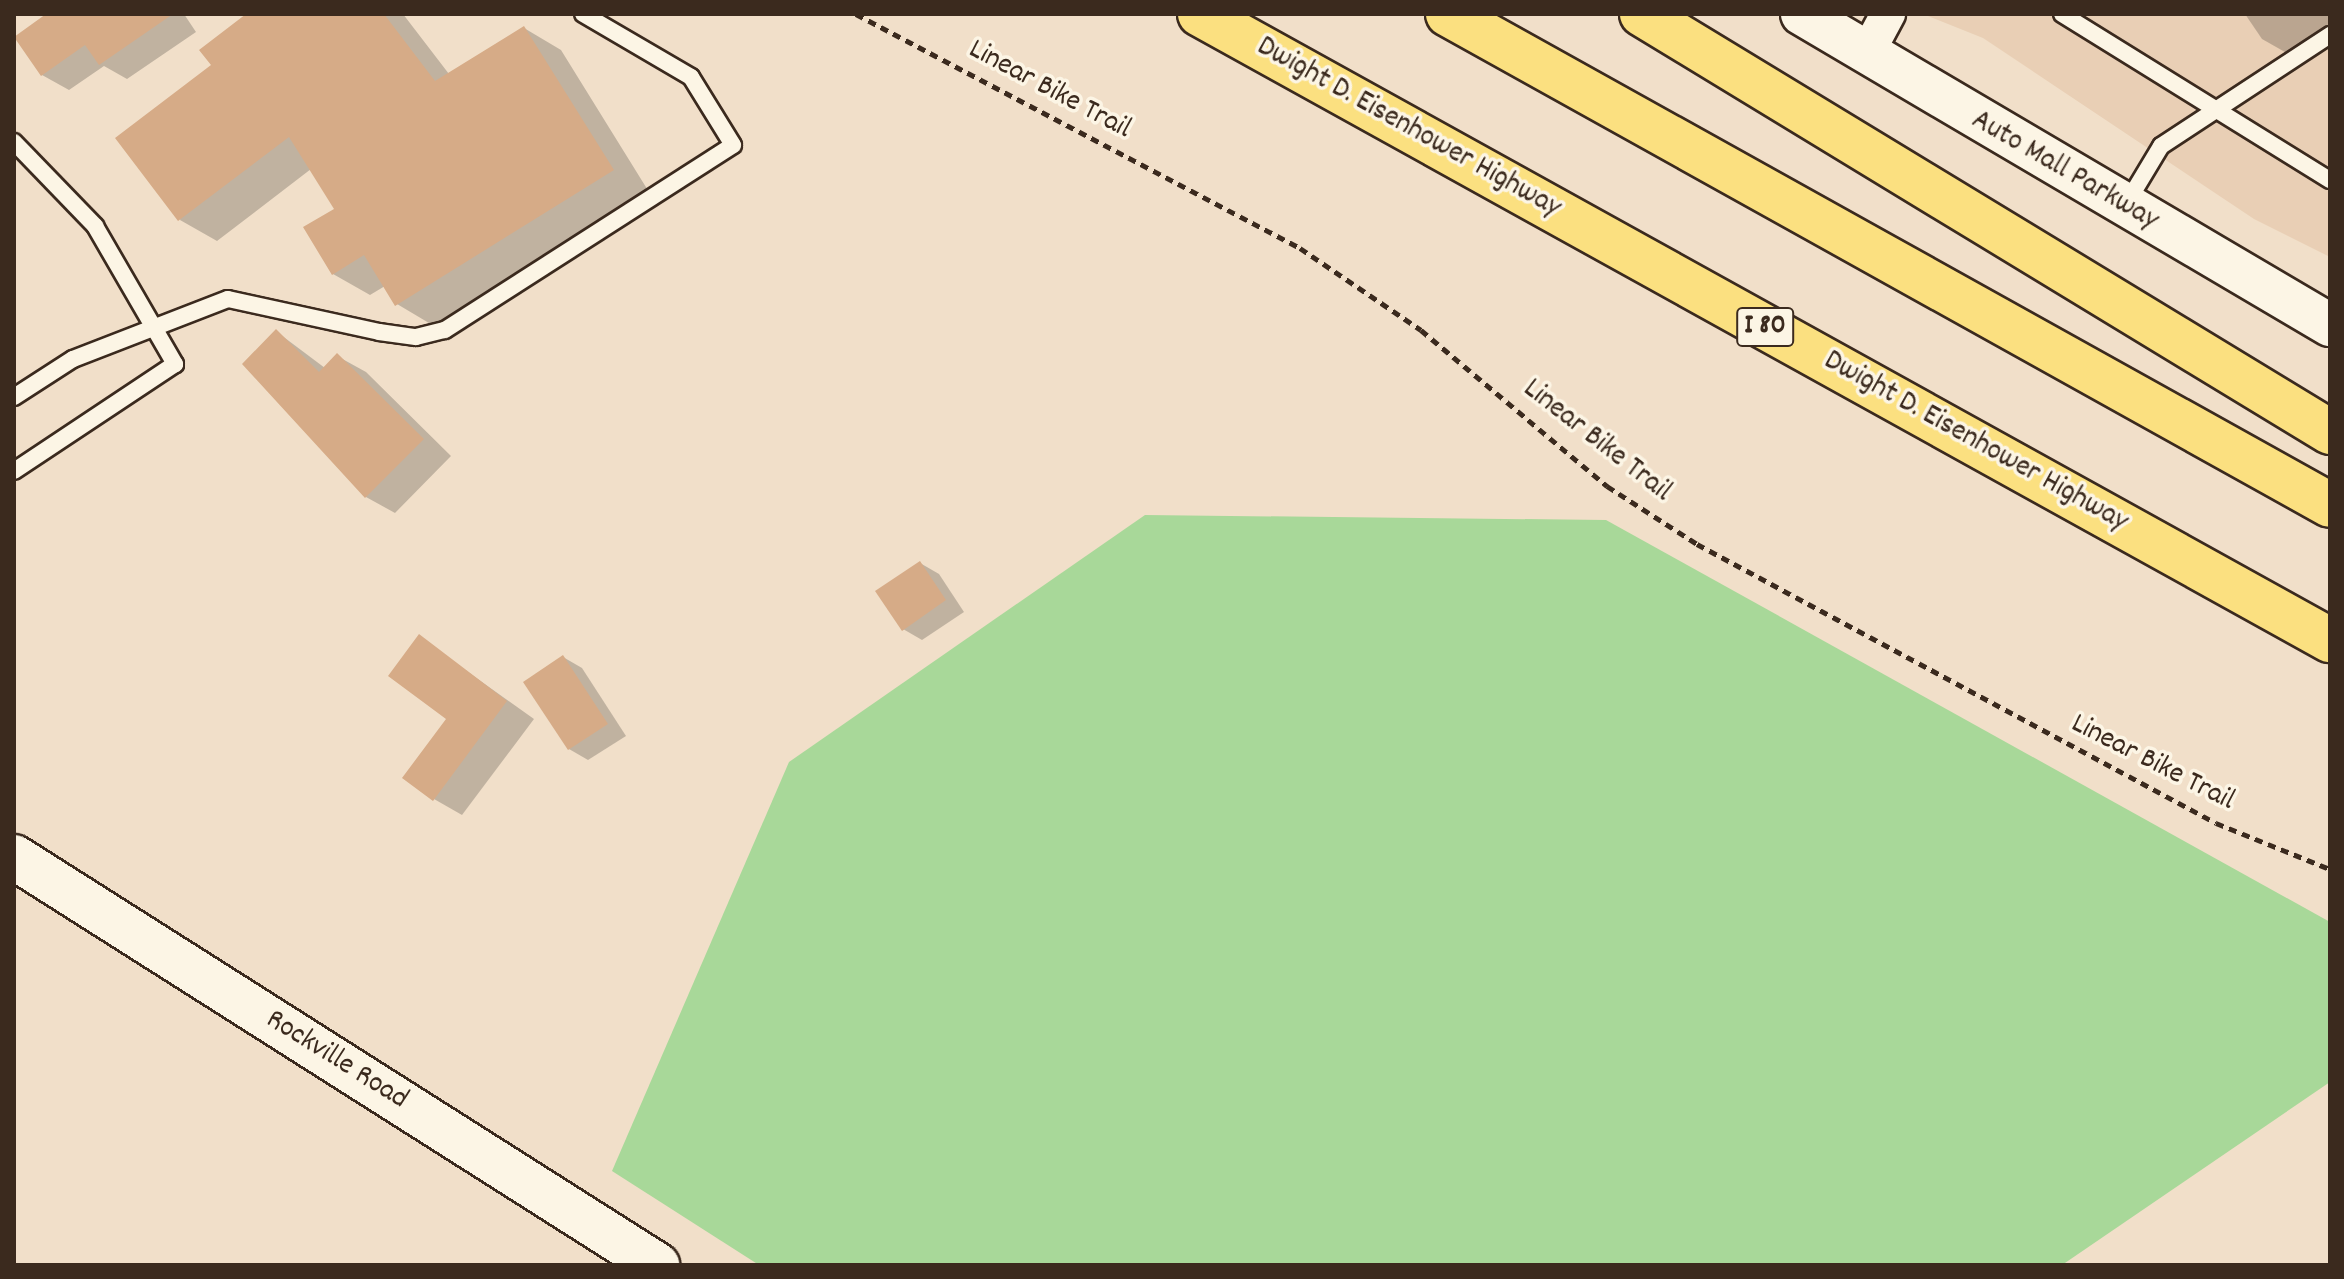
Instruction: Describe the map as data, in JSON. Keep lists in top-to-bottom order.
{
  "streets": {
    "highway": ["Dwight D. Eisenhower Highway", "I 80"],
    "main road": ["Rockville Road"],
    "street": ["Auto Mall Parkway"],
    "path": ["Linear Bike Trail"]
  }
}
